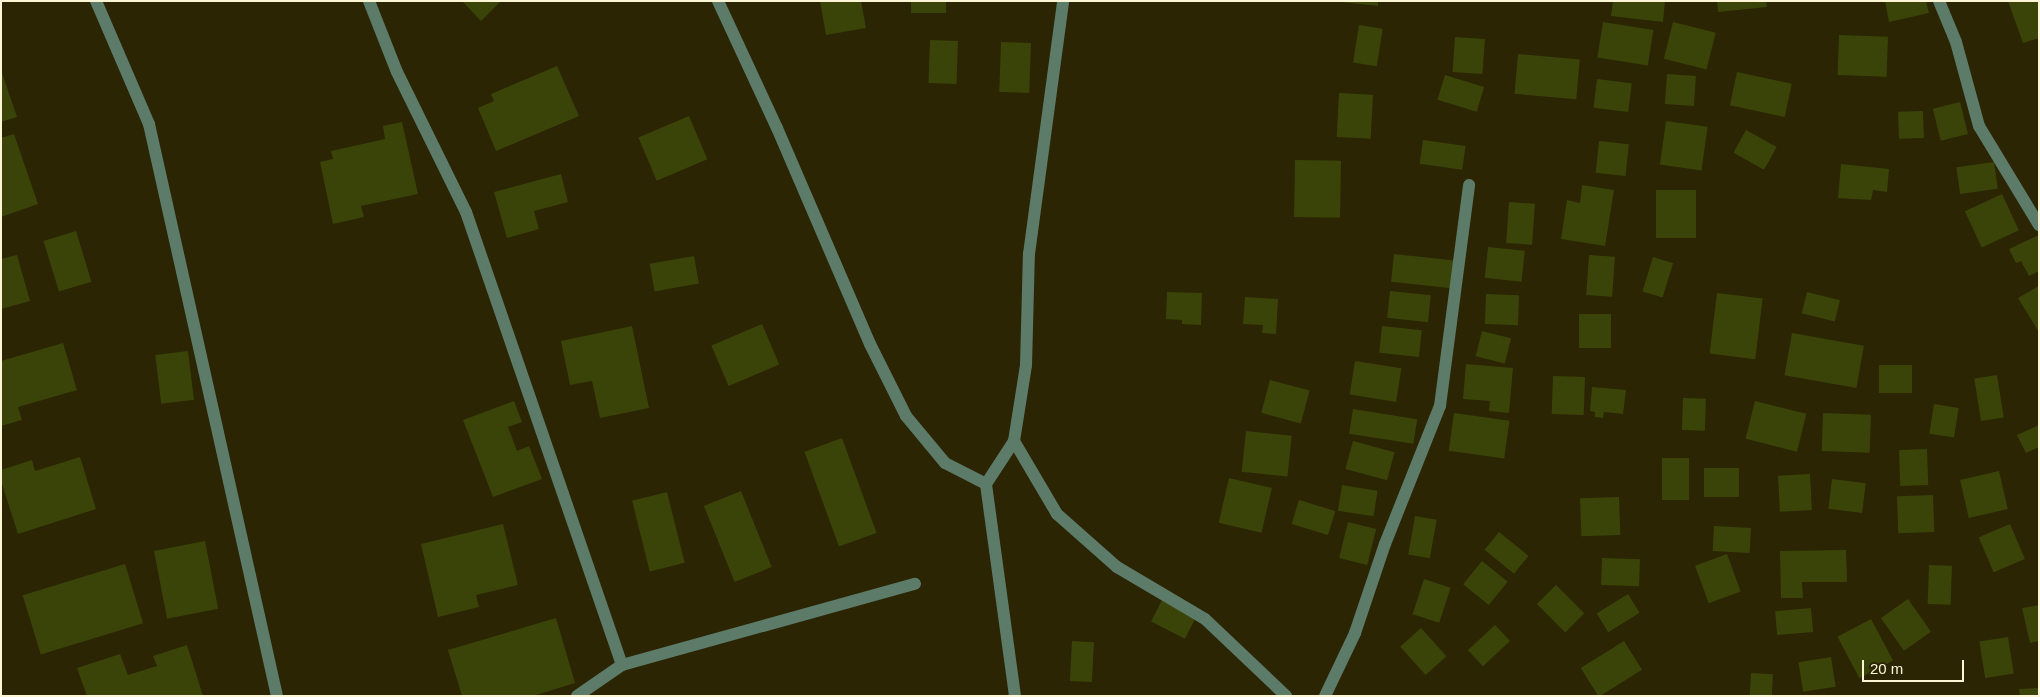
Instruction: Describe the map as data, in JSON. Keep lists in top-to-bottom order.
{
  "scale_bar": "20 m"
}
